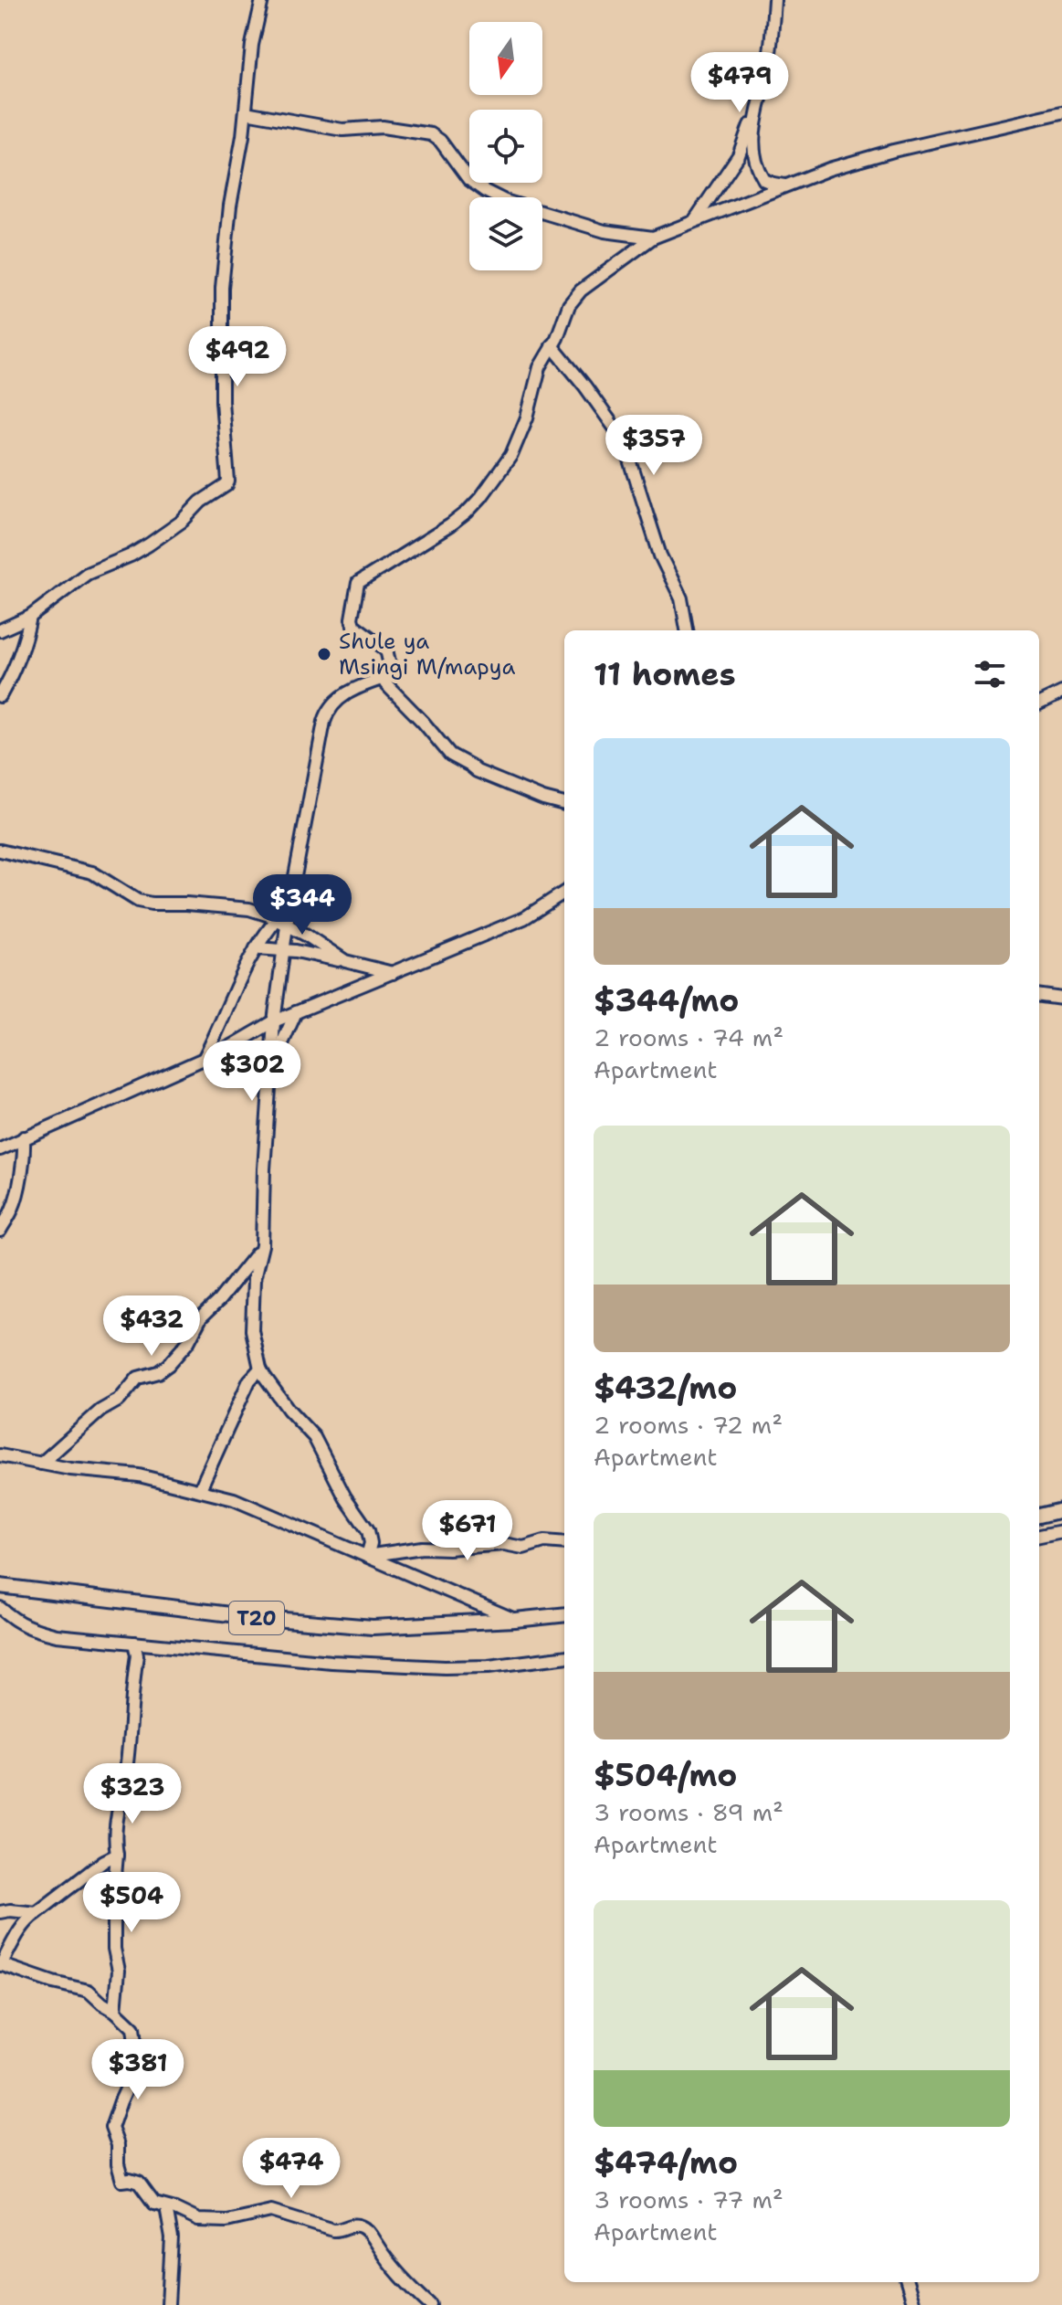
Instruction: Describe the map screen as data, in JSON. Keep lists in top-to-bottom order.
{
  "streets": {
    "main road": ["T20"]
  },
  "places": ["Shule ya Msingi M/mapya"],
  "north": "bottom",
  "page": {
    "price": [
      "$479",
      "$492",
      "$357",
      "$344",
      "$302",
      "$432",
      "$671",
      "$323",
      "$504",
      "$381",
      "$474"
    ],
    "heading": "11 homes",
    "list": [
      {
        "name": "$344/mo",
        "note": "2 rooms · 74 m² · Apartment"
      },
      {
        "name": "$432/mo",
        "note": "2 rooms · 72 m² · Apartment"
      },
      {
        "name": "$504/mo",
        "note": "3 rooms · 89 m² · Apartment"
      },
      {
        "name": "$474/mo",
        "note": "3 rooms · 77 m² · Apartment"
      }
    ]
  }
}
